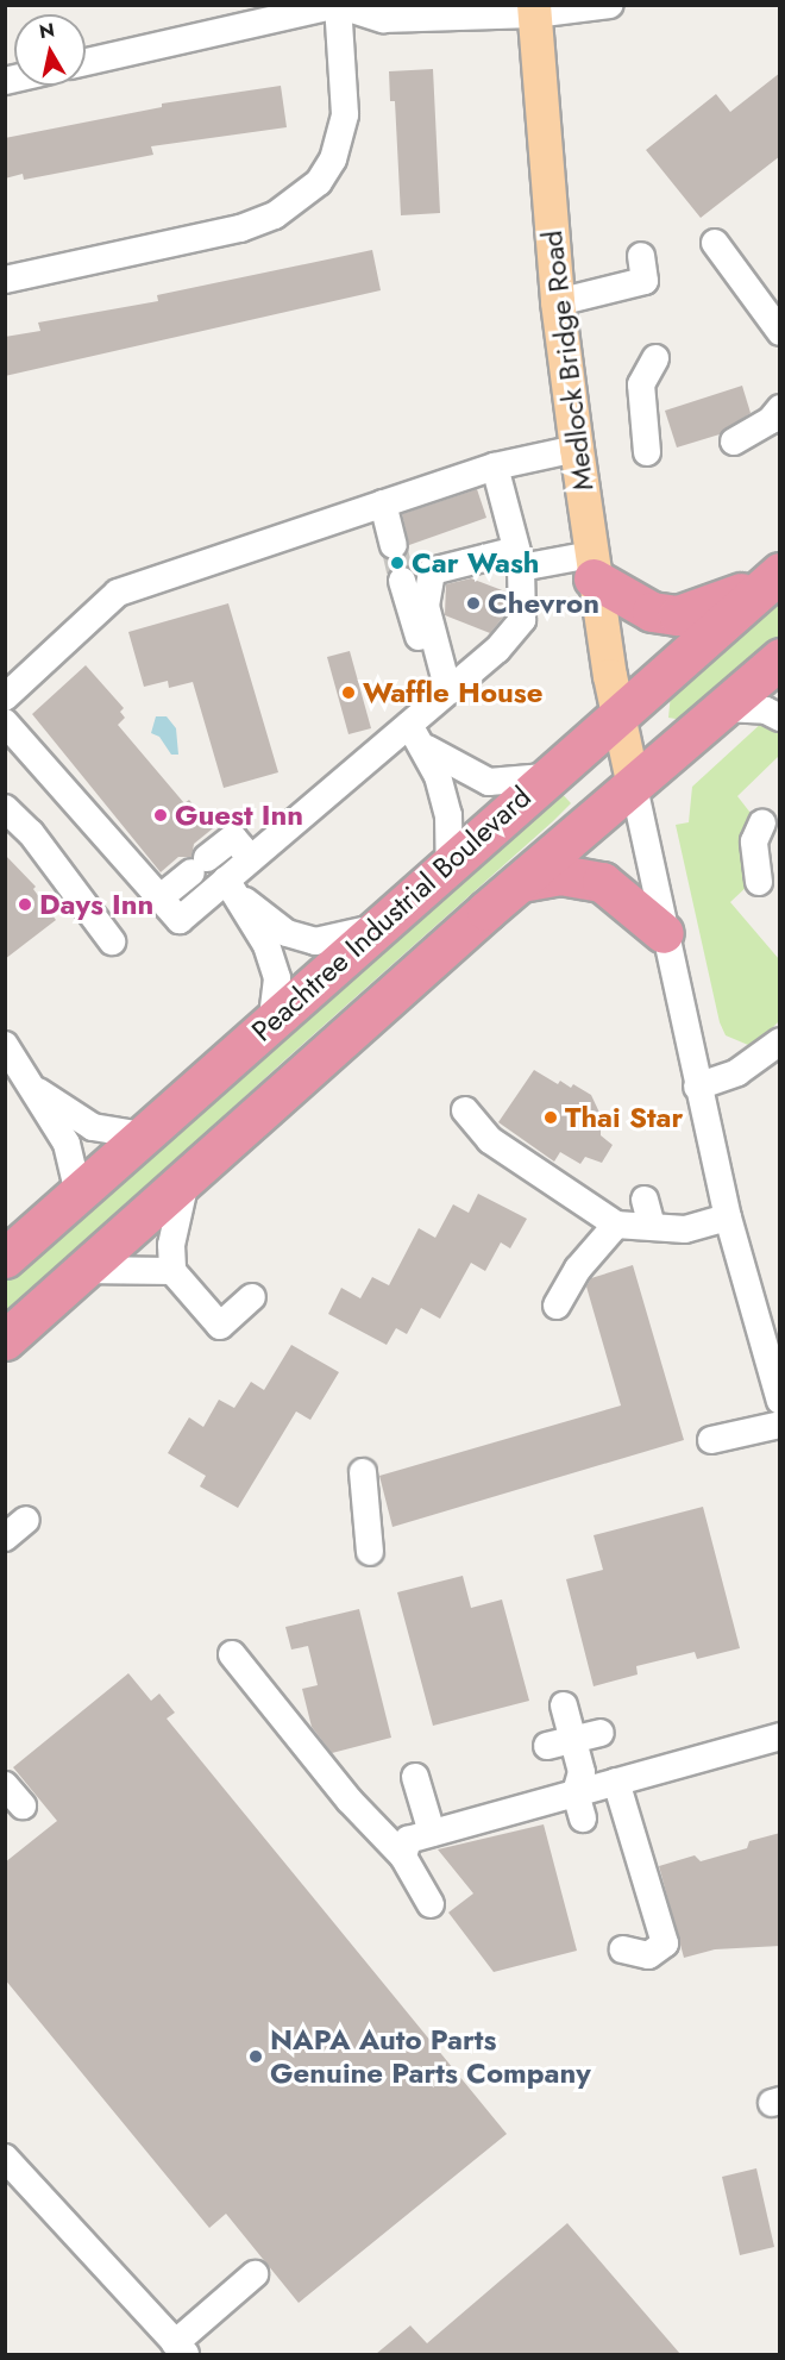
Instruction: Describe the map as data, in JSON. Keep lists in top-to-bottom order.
{
  "streets": {
    "highway": ["Peachtree Industrial Boulevard"],
    "main road": ["Medlock Bridge Road"]
  },
  "crossings": [
    ["Medlock Bridge Road", "Peachtree Industrial Boulevard"]
  ],
  "places": [
    "Car Wash",
    "Chevron",
    "Waffle House",
    "Guest Inn",
    "Days Inn",
    "Thai Star",
    "NAPA Auto Parts Genuine Parts Company"
  ],
  "north": "top"
}
